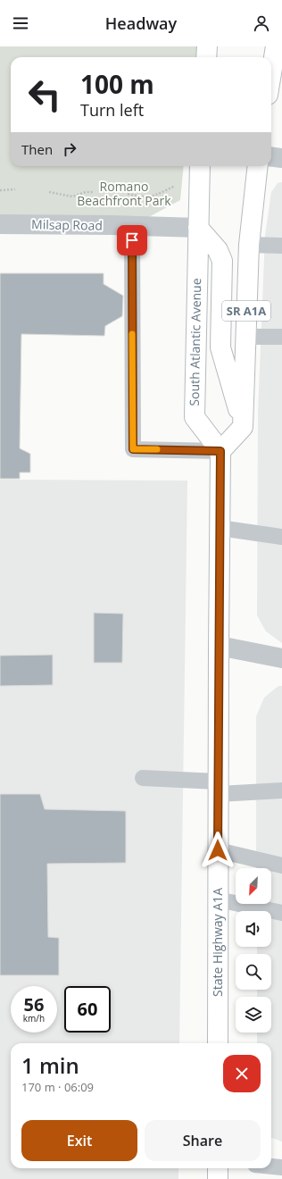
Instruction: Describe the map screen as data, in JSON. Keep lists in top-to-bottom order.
{
  "streets": {
    "main road": ["SR A1A", "South Atlantic Avenue", "State Highway A1A"],
    "street": ["Milsap Road"]
  },
  "crossings": [
    ["Milsap Road", "South Atlantic Avenue"],
    ["South Atlantic Avenue", "State Highway A1A"]
  ],
  "parks": ["Romano Beachfront Park"],
  "north": "bottom left",
  "page": {
    "header": "Headway",
    "turn": ["100 m", "Turn left"],
    "then": "Then",
    "speed": "56 km/h",
    "limit": "60",
    "heading": ["1 min", "170 m · 06:09"],
    "buttons": ["Exit", "Share"]
  }
}
